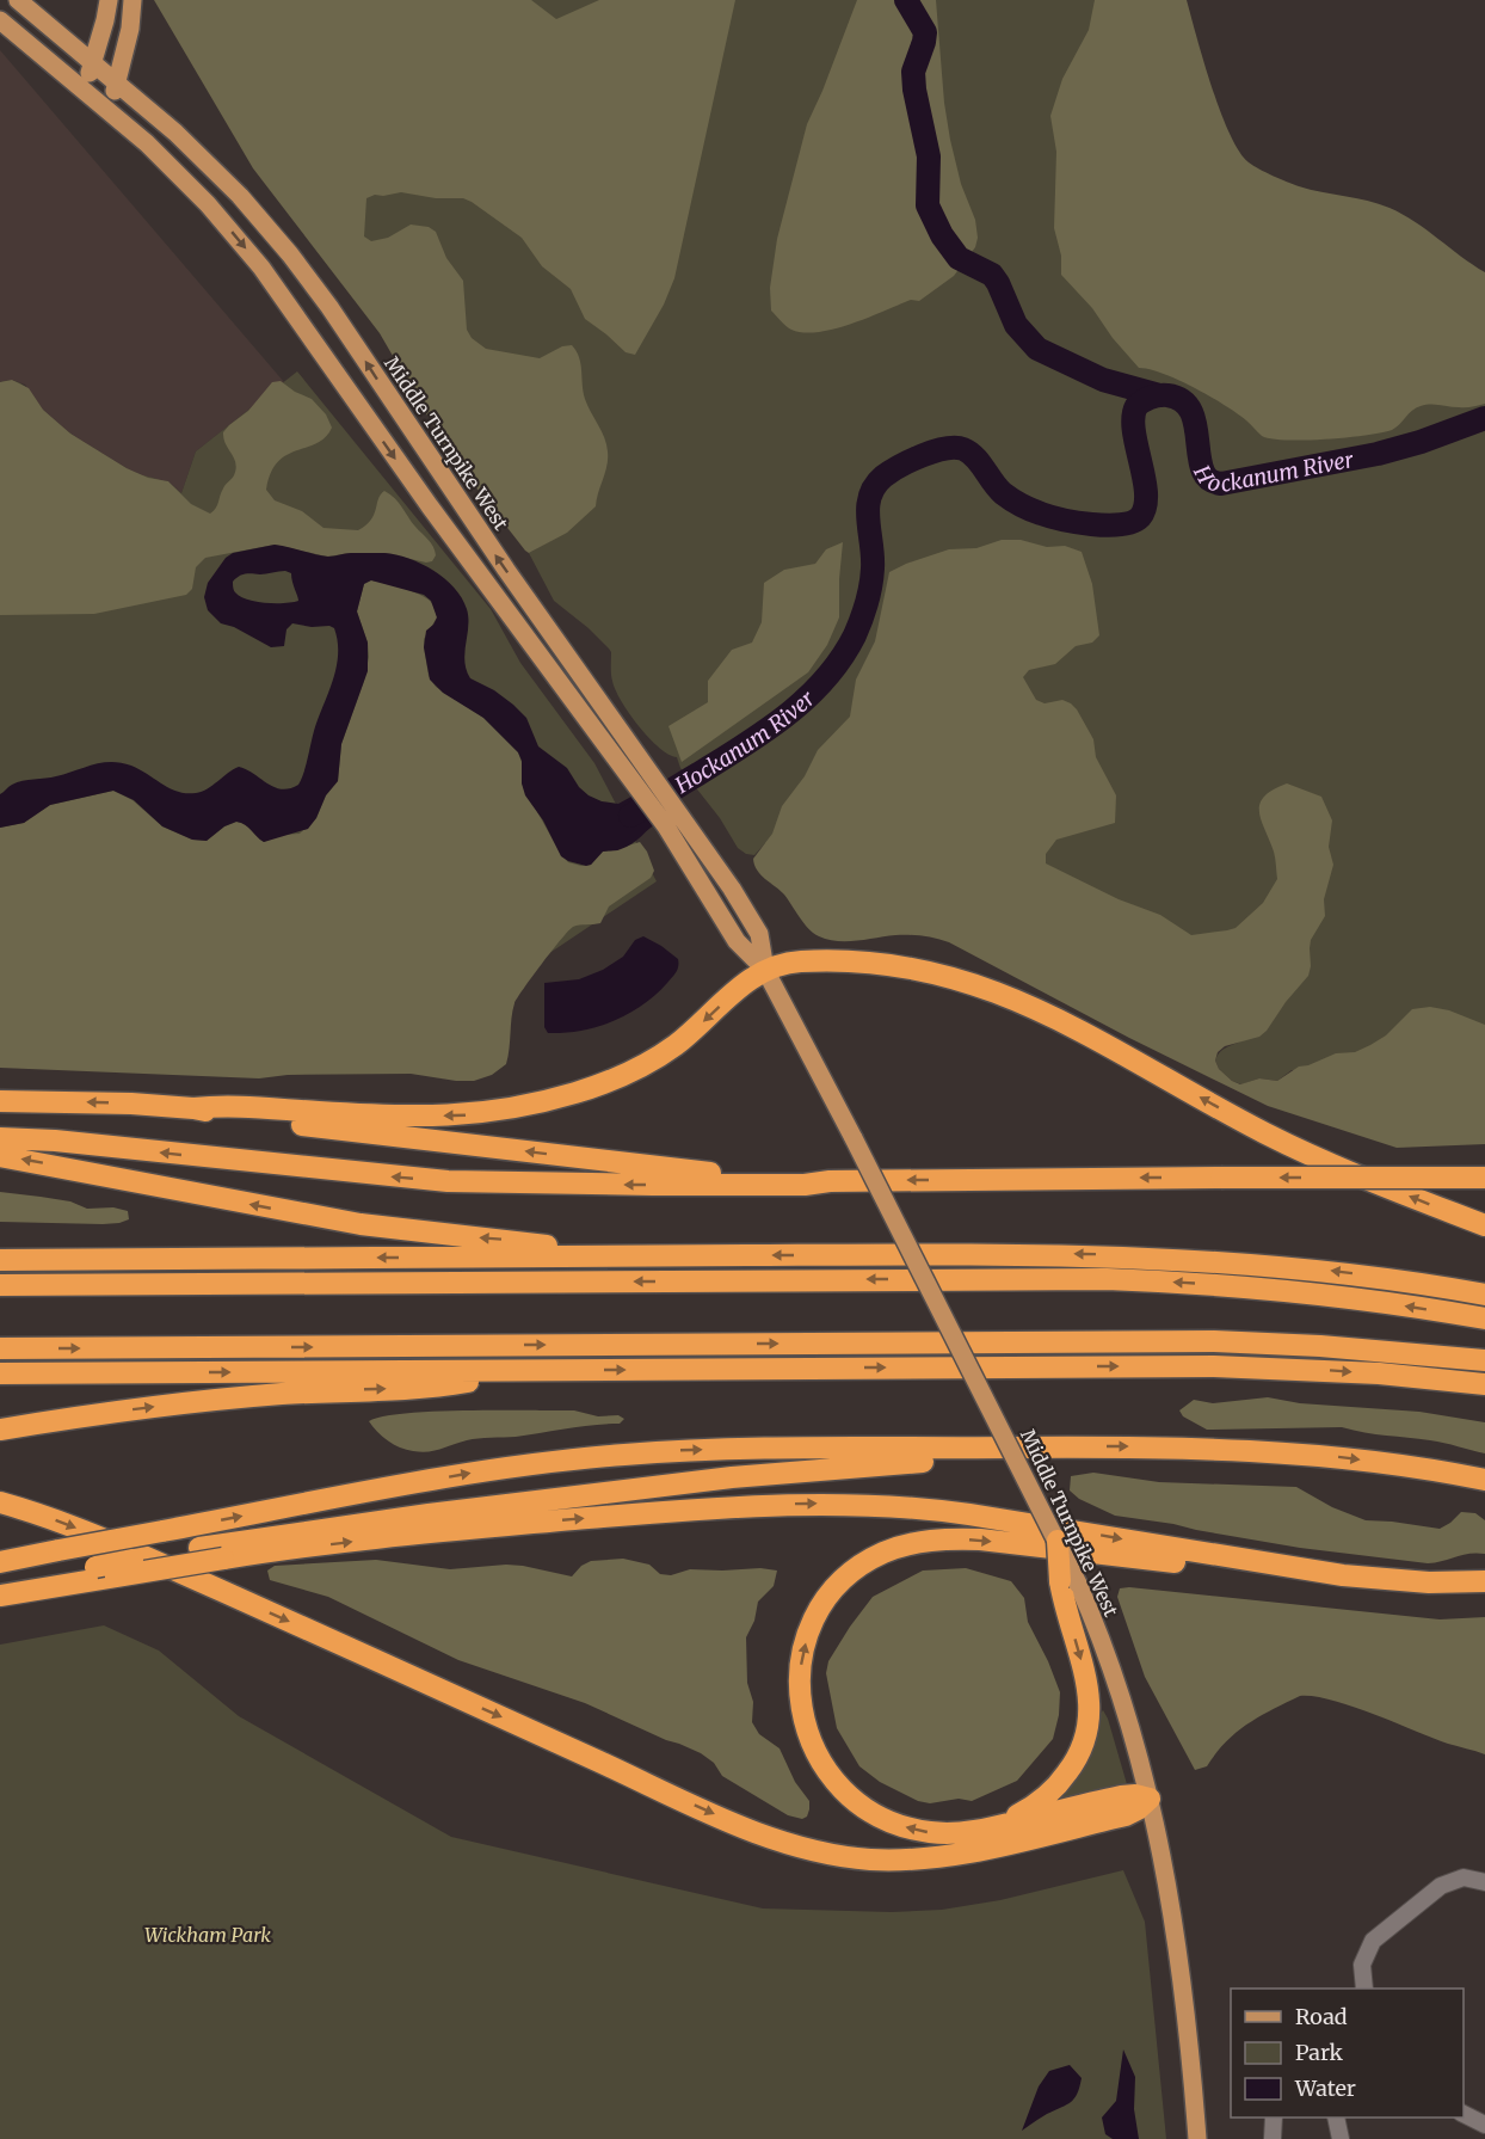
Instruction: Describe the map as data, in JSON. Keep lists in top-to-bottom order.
{
  "streets": {
    "main road": ["Middle Turnpike West"]
  },
  "water": ["Hockanum River"],
  "parks": ["Wickham Park"],
  "legend": ["Road", "Park", "Water"]
}
